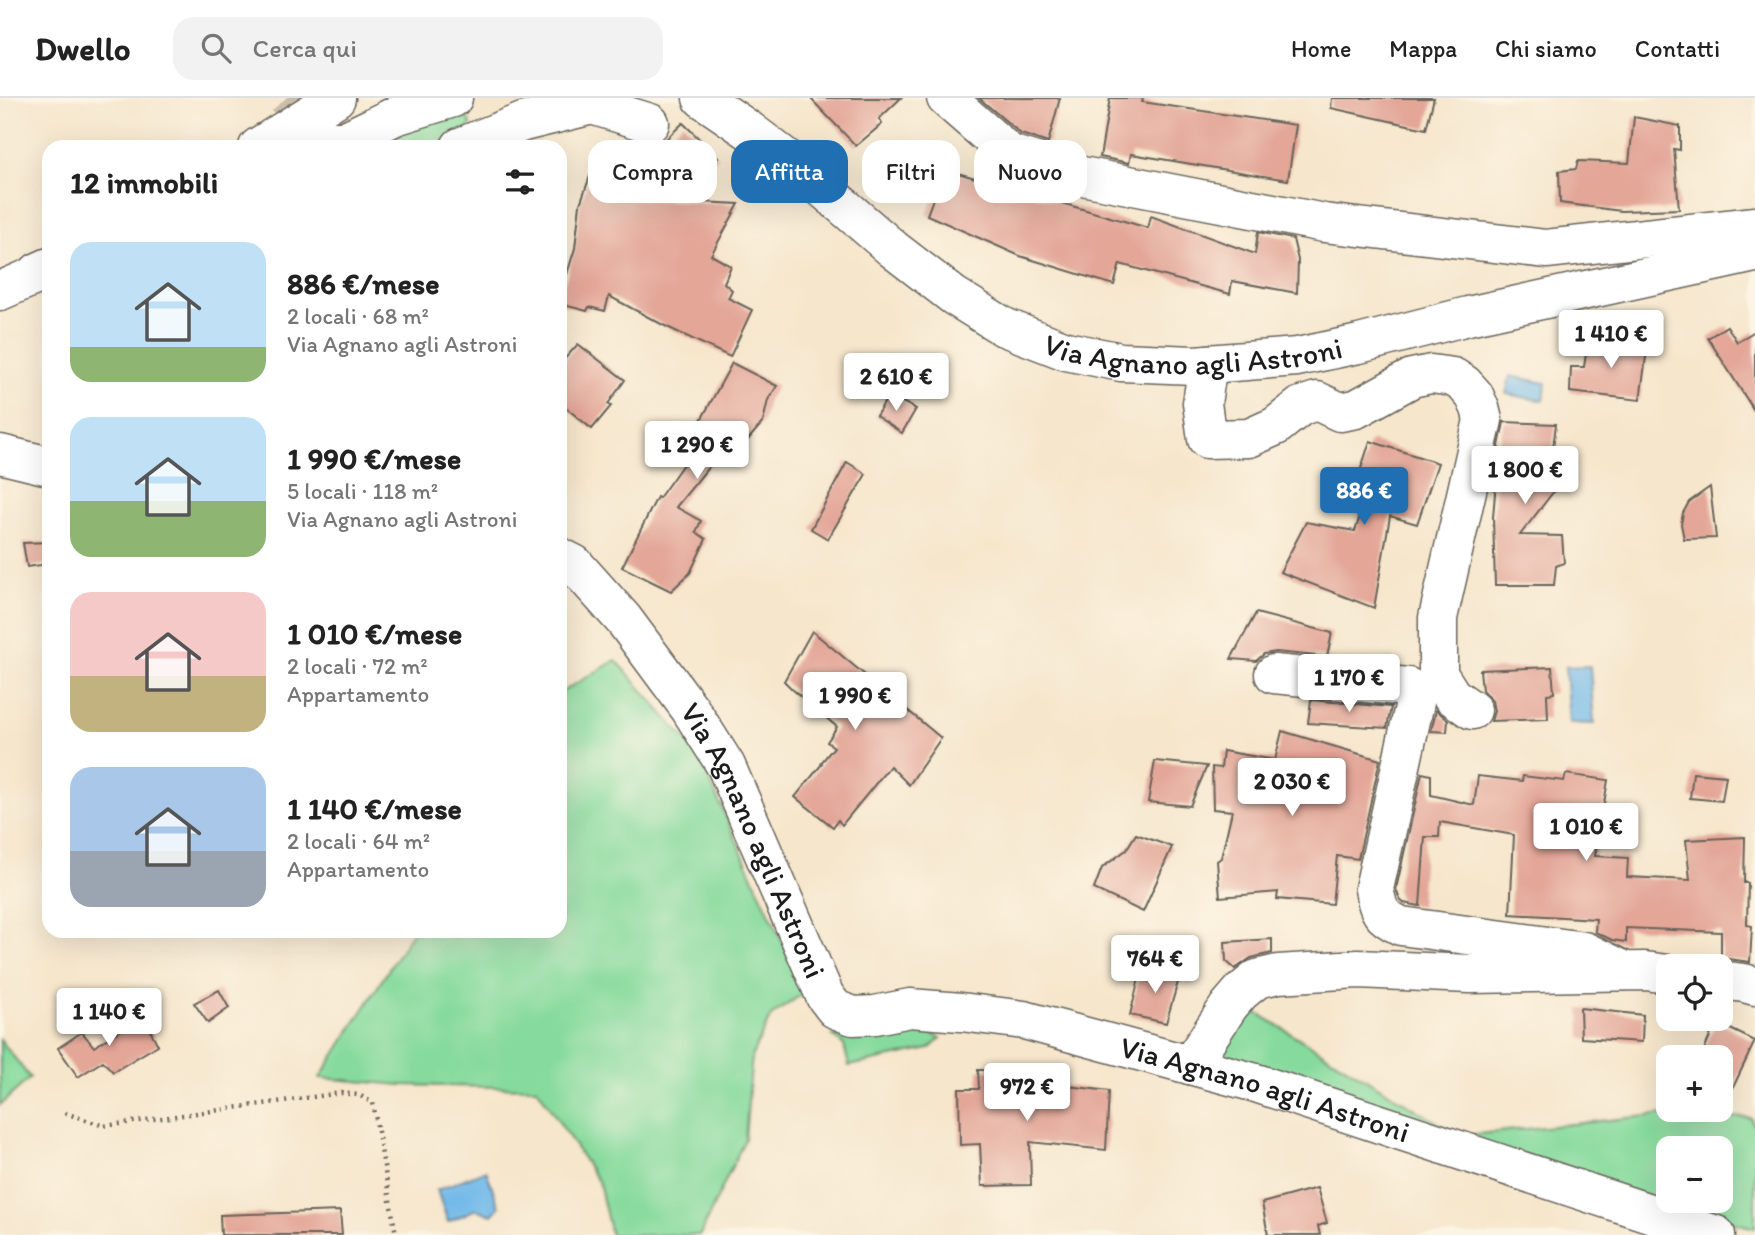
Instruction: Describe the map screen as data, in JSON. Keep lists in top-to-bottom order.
{
  "streets": {
    "street": ["Via Agnano agli Astroni"]
  },
  "page": {
    "header": "Dwello",
    "search": "Cerca qui",
    "nav": [
      "Home",
      "Mappa",
      "Chi siamo",
      "Contatti"
    ],
    "chip": [
      "Compra",
      "Affitta",
      "Filtri",
      "Nuovo"
    ],
    "heading": "12 immobili",
    "list": [
      {
        "name": "886 €/mese",
        "note": "2 locali · 68 m² · Via Agnano agli Astroni"
      },
      {
        "name": "1 990 €/mese",
        "note": "5 locali · 118 m² · Via Agnano agli Astroni"
      },
      {
        "name": "1 010 €/mese",
        "note": "2 locali · 72 m² · Appartamento"
      },
      {
        "name": "1 140 €/mese",
        "note": "2 locali · 64 m² · Appartamento"
      }
    ],
    "price": [
      "1 410 €",
      "2 610 €",
      "1 290 €",
      "1 800 €",
      "886 €",
      "1 170 €",
      "1 990 €",
      "2 030 €",
      "1 010 €",
      "764 €",
      "1 140 €",
      "972 €"
    ],
    "map_buttons": ["+", "−"]
  }
}
